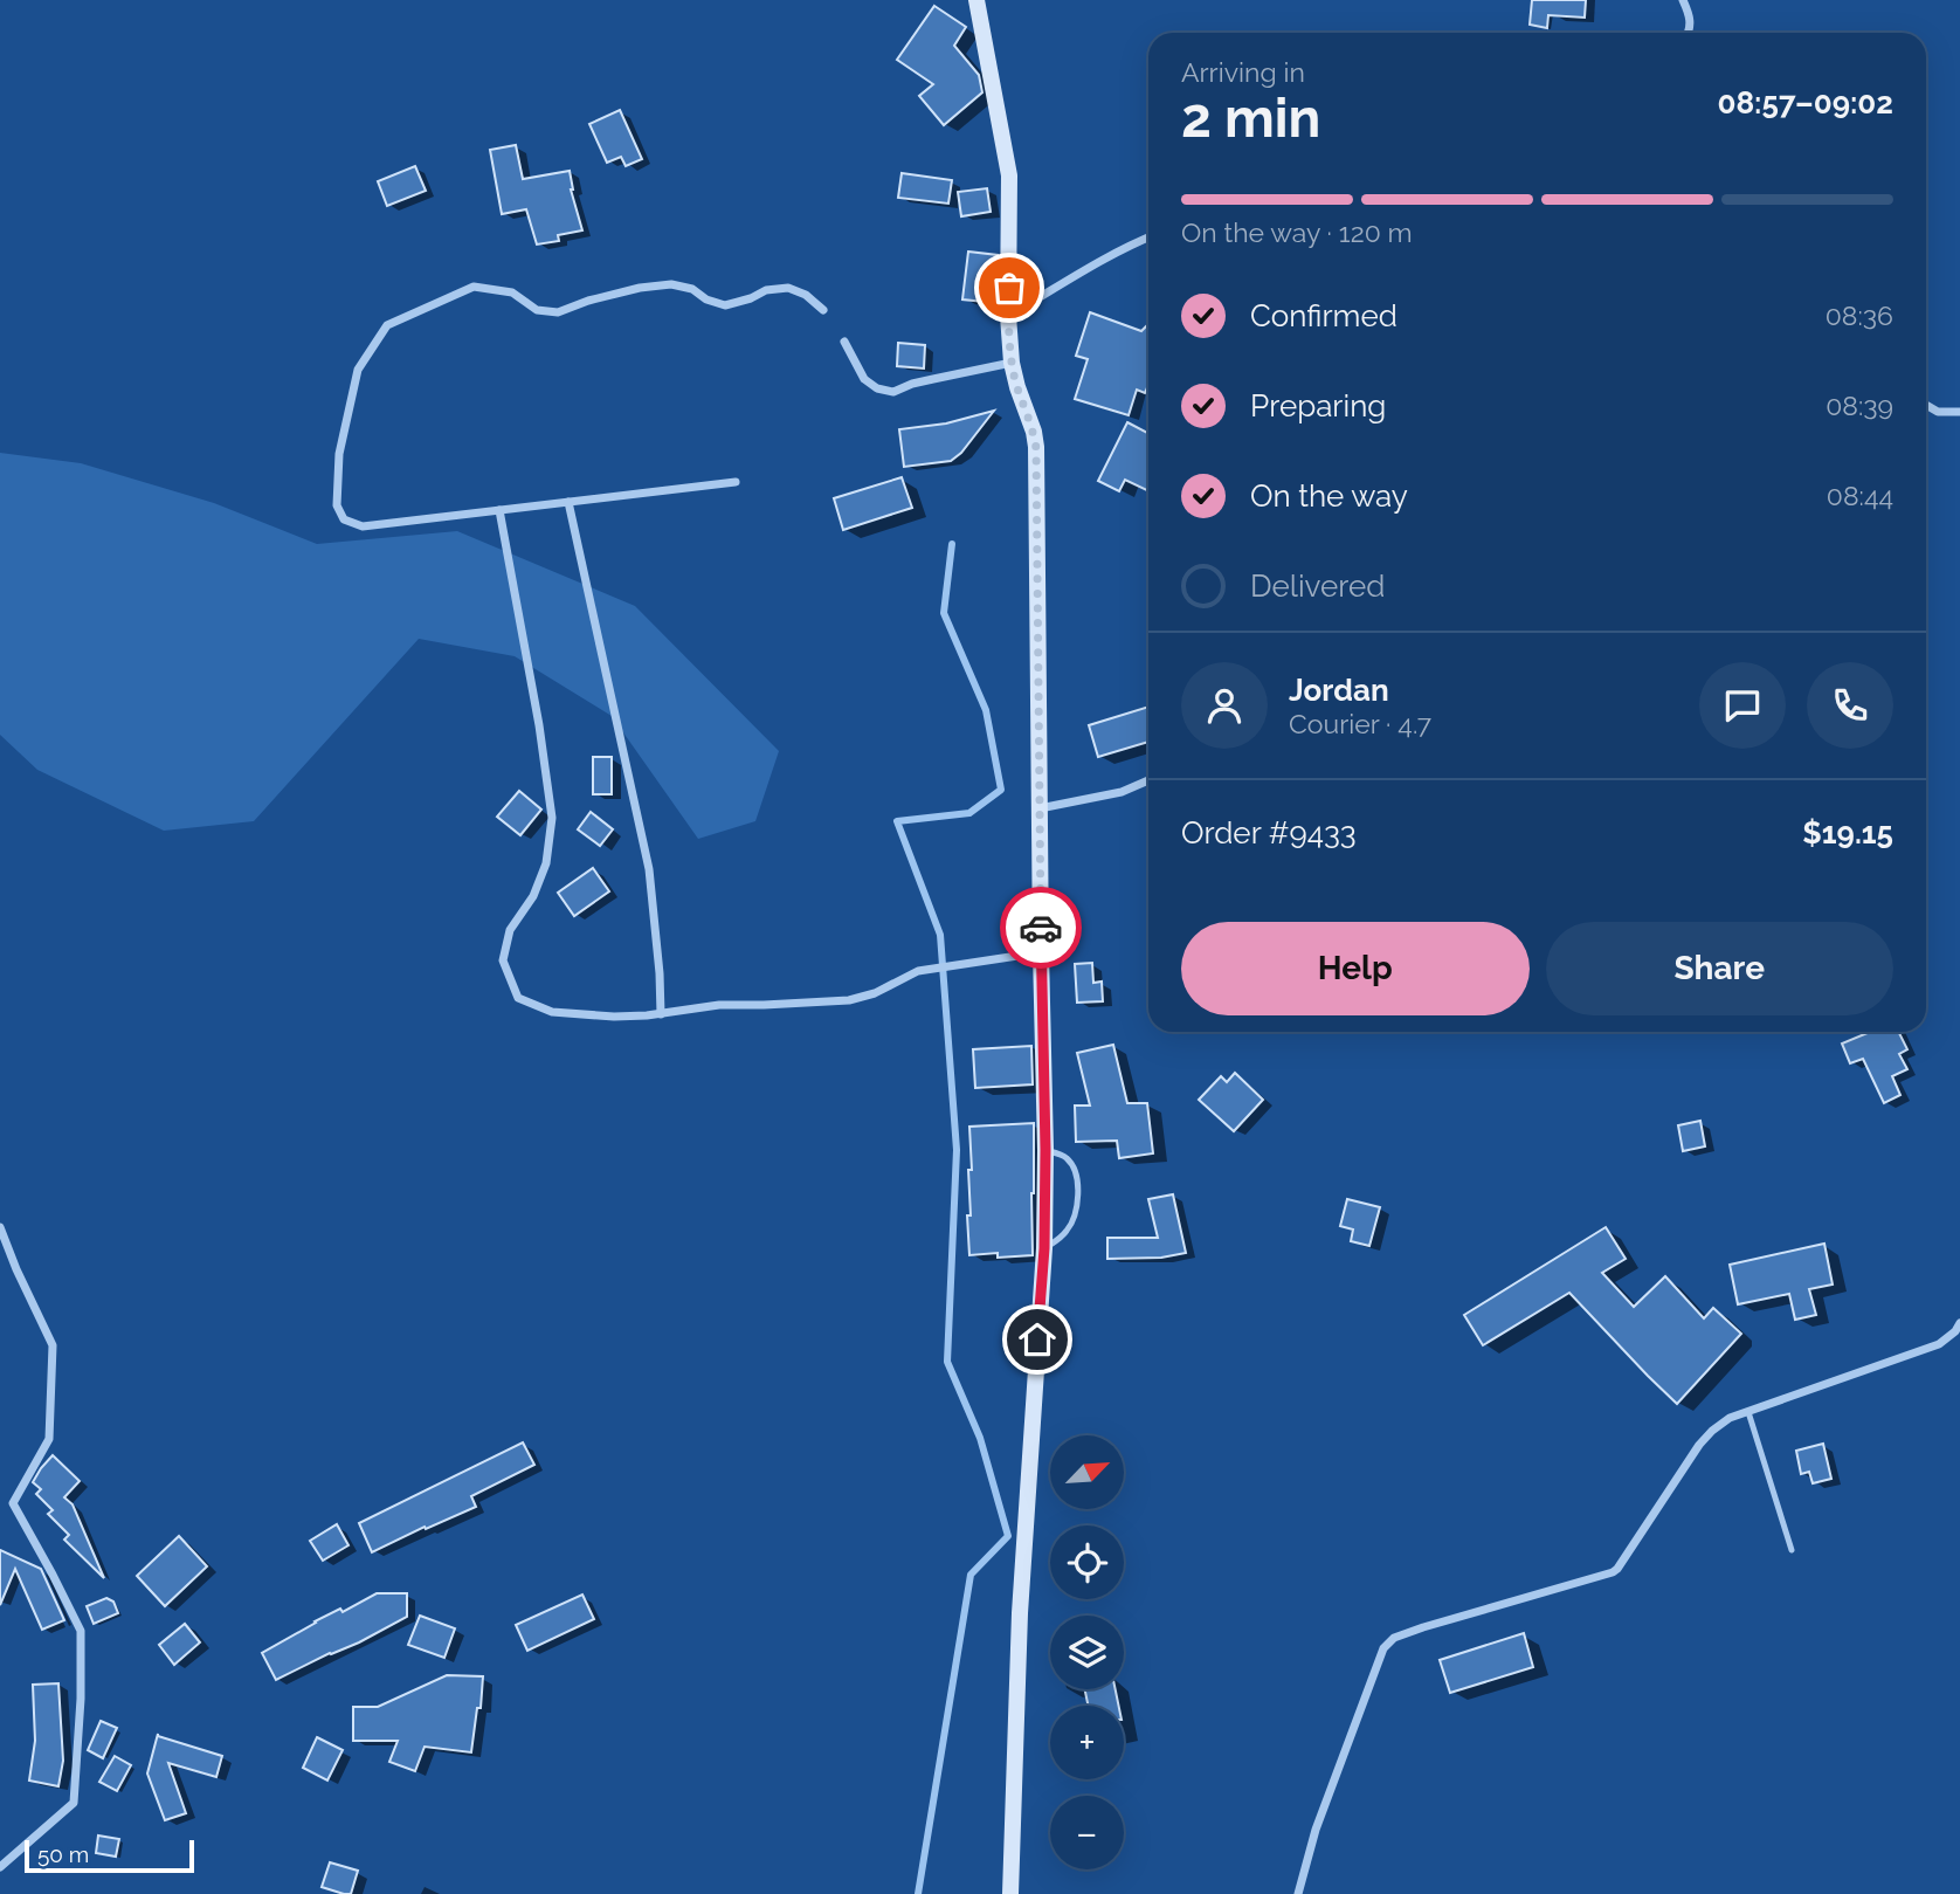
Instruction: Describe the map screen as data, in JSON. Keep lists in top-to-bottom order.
{
  "scale_bar": "50 m",
  "north": "top right",
  "page": {
    "heading": ["2 min", "Arriving in", "08:57–09:02"],
    "panel": [
      "Jordan",
      "Courier · 4.7",
      "Order #9433",
      "$19.15"
    ],
    "bar": "On the way · 120 m",
    "list": [
      ["Confirmed", "08:36"],
      ["Preparing", "08:39"],
      ["On the way", "08:44"],
      "Delivered"
    ],
    "buttons": ["Help", "Share"],
    "map_buttons": ["+", "−"],
    "scale": "50 m"
  }
}
